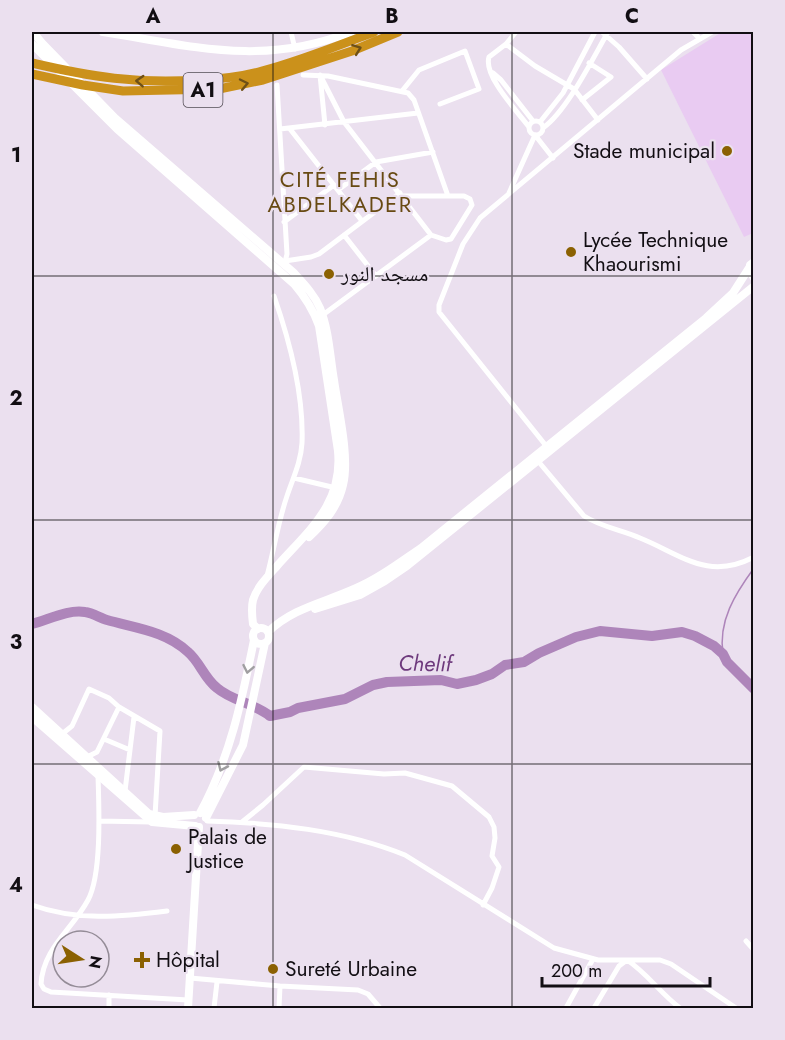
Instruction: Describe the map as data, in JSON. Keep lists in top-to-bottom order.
{
  "streets": {
    "highway": ["A1"]
  },
  "districts": ["CITÉ FEHIS ABDELKADER"],
  "water": ["Chelif"],
  "places": {
    "other": [
      "Stade municipal",
      "Lycée Technique Khaourismi",
      "مسجد النور",
      "Palais de Justice",
      "Sureté Urbaine"
    ],
    "health": ["Hôpital"]
  },
  "scale_bar": "200 m",
  "north": "right",
  "grid": {
    "columns": ["A", "B", "C"],
    "rows": [
      "1",
      "2",
      "3",
      "4"
    ]
  }
}
